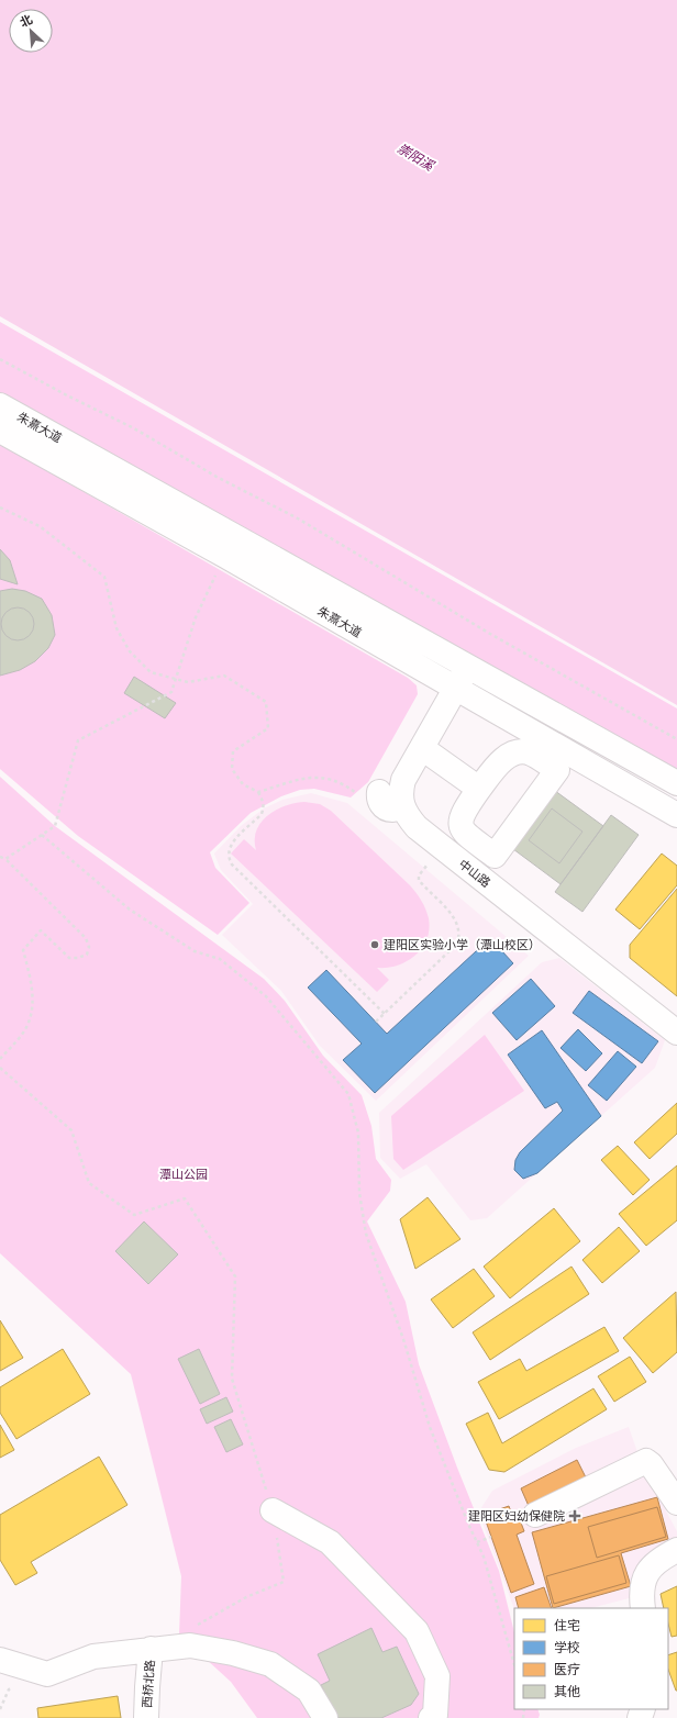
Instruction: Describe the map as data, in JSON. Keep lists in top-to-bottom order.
{
  "streets": {
    "main road": ["朱熹大道", "中山路", "西桥北路"]
  },
  "water": ["崇阳溪"],
  "parks": ["潭山公园"],
  "places": {
    "other": ["建阳区实验小学（潭山校区）"],
    "health": ["建阳区妇幼保健院"]
  },
  "legend": [
    "住宅",
    "学校",
    "医疗",
    "其他"
  ],
  "north": "top left"
}
